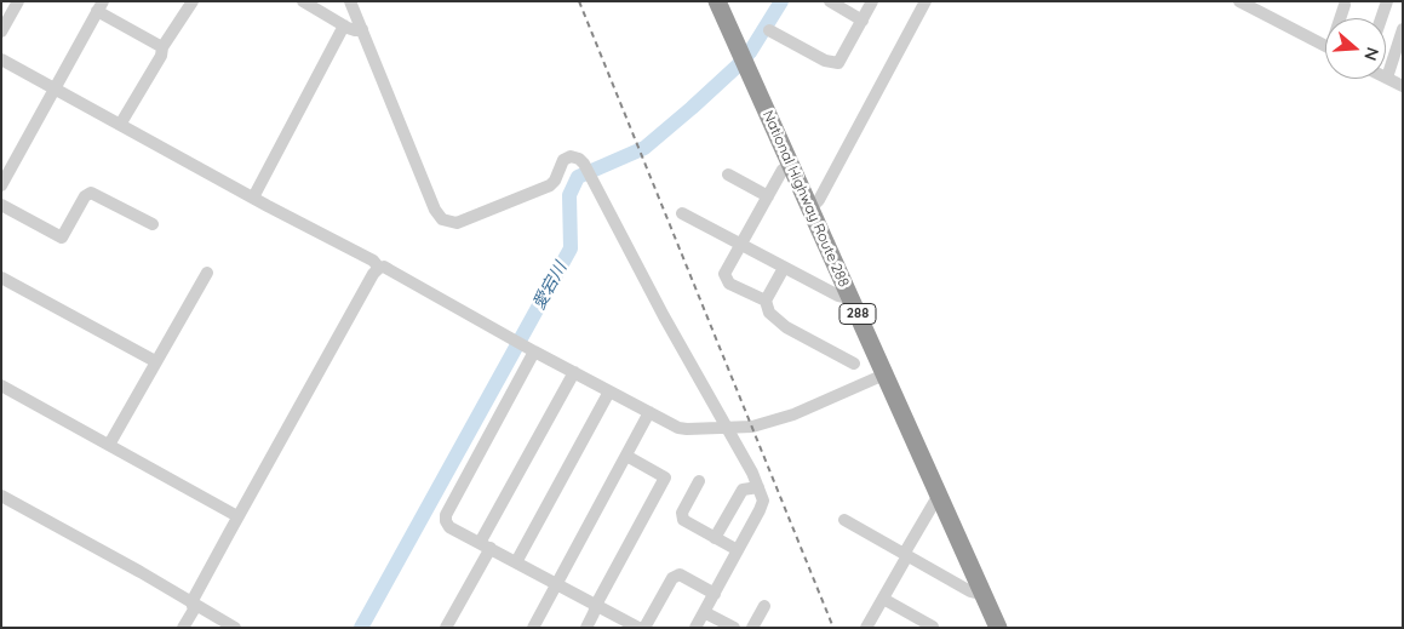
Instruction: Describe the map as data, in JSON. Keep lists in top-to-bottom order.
{
  "streets": {
    "highway": ["National Highway Route 288", "288"]
  },
  "water": ["愛宕川"],
  "north": "right"
}
